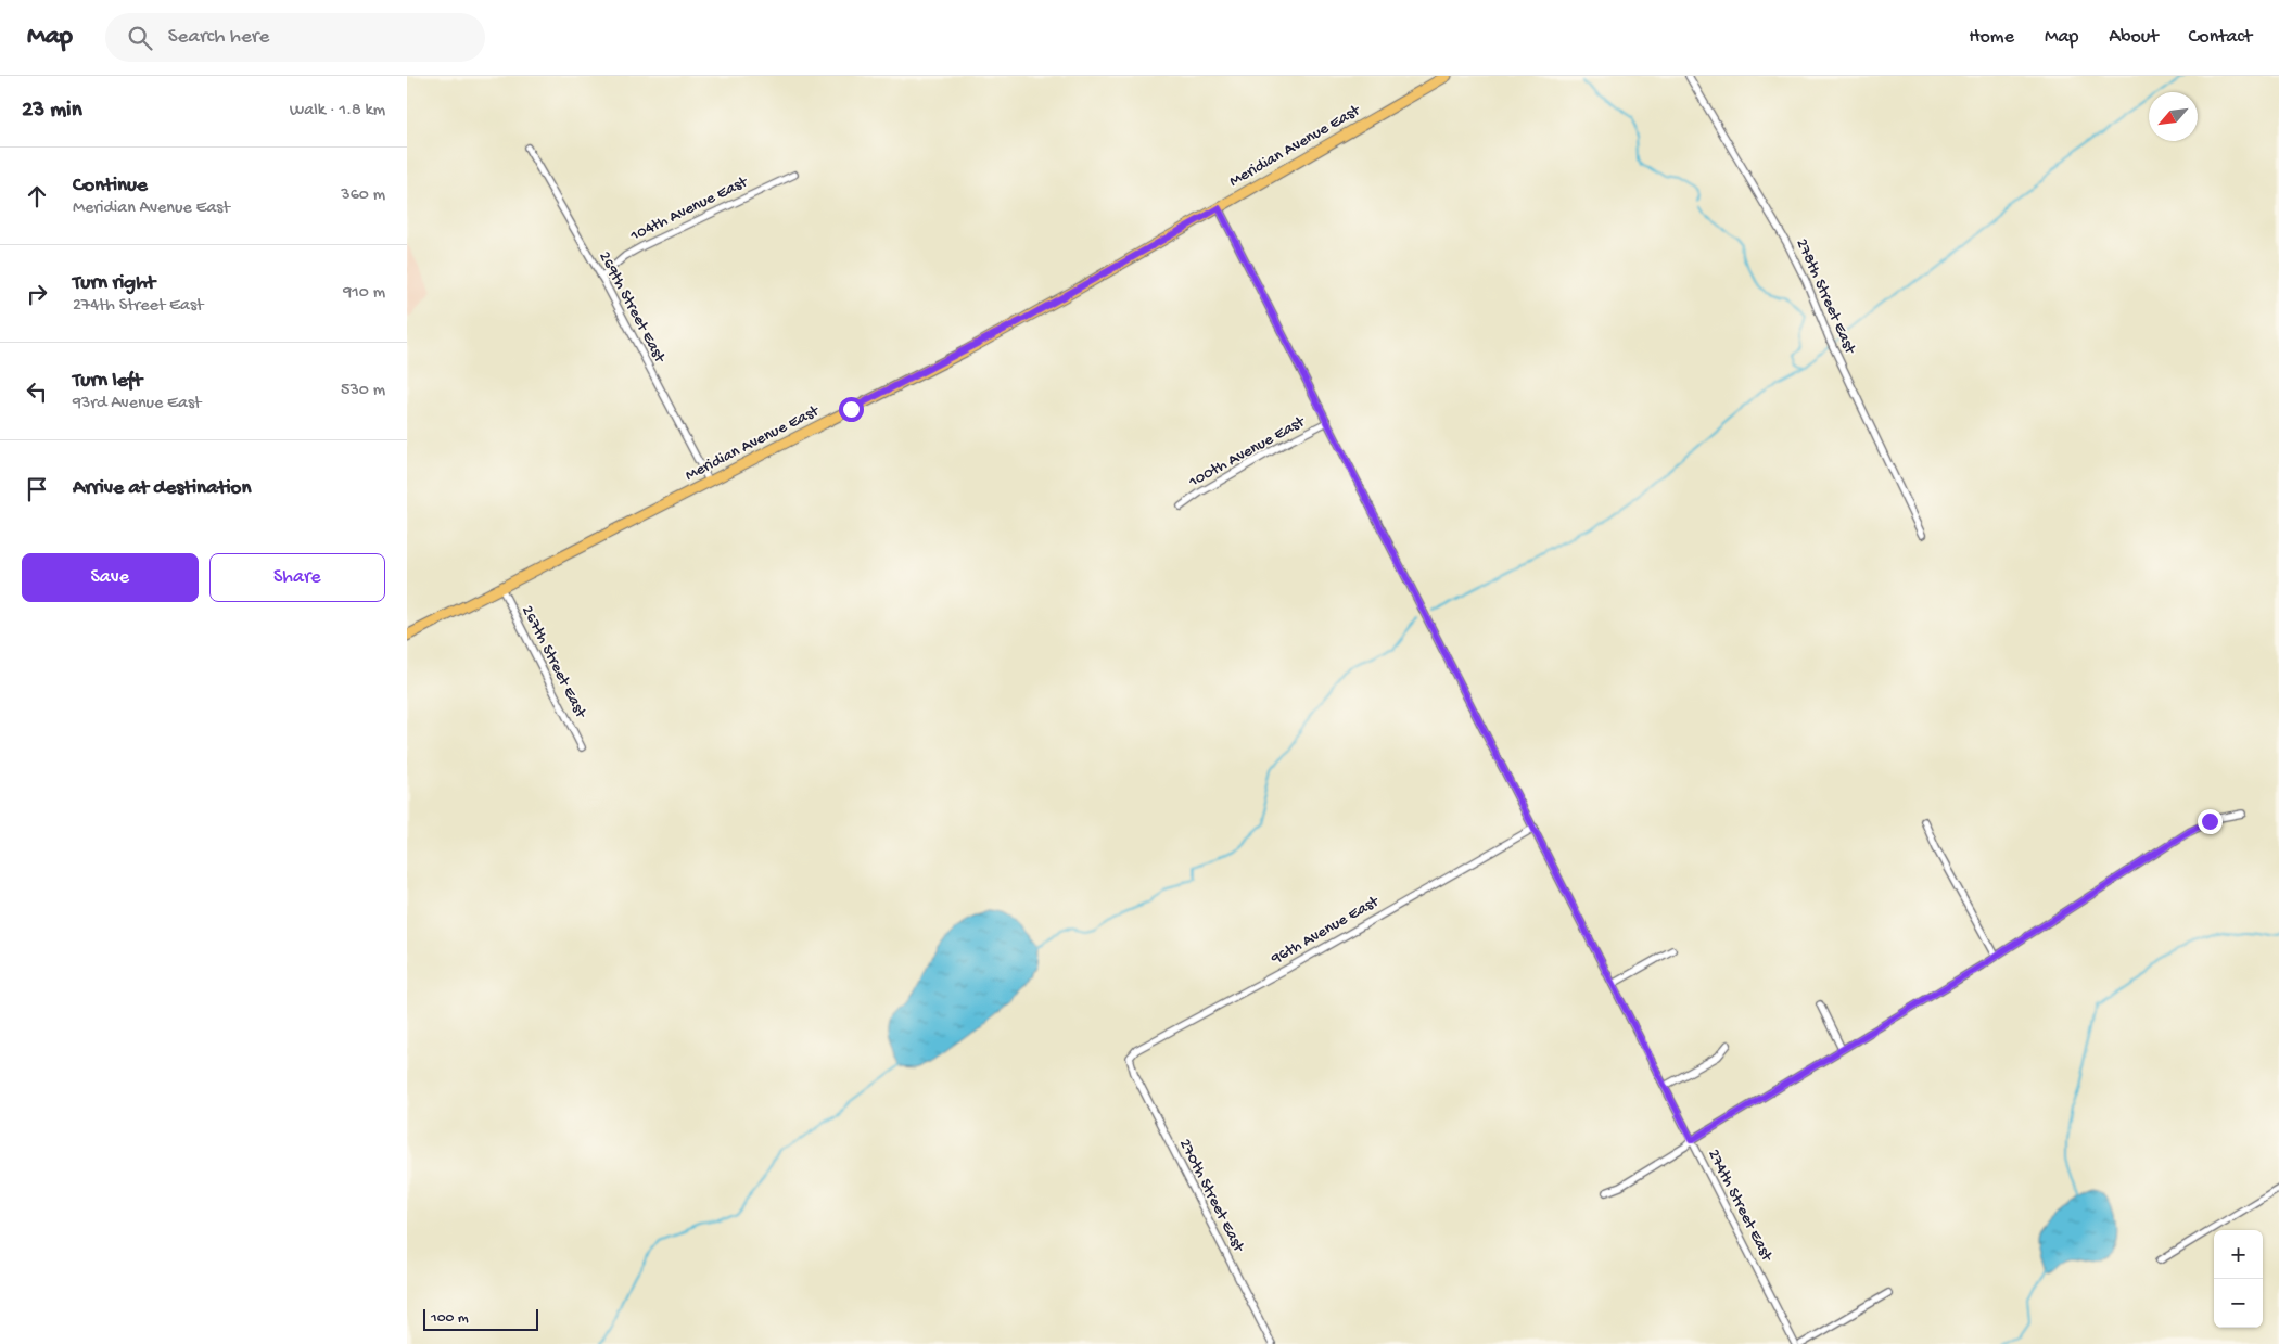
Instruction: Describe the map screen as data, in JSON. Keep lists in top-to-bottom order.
{
  "streets": {
    "main road": ["Meridian Avenue East"],
    "street": [
      "104th Avenue East",
      "278th Street East",
      "269th Street East",
      "100th Avenue East",
      "267th Street East",
      "96th Avenue East",
      "270th Street East",
      "274th Street East"
    ]
  },
  "crossings": [
    ["Meridian Avenue East", "269th Street East"],
    ["Meridian Avenue East", "267th Street East"],
    ["Meridian Avenue East", "274th Street East"],
    ["104th Avenue East", "269th Street East"],
    ["100th Avenue East", "274th Street East"],
    ["96th Avenue East", "270th Street East"],
    ["96th Avenue East", "274th Street East"]
  ],
  "scale_bar": "100 m",
  "north": "bottom left",
  "page": {
    "header": "Map",
    "search": "Search here",
    "nav": [
      "Home",
      "Map",
      "About",
      "Contact"
    ],
    "heading": ["23 min", "Walk · 1.8 km"],
    "list": [
      ["Continue", "Meridian Avenue East", "360 m"],
      ["Turn right", "274th Street East", "910 m"],
      ["Turn left", "93rd Avenue East", "530 m"],
      "Arrive at destination"
    ],
    "buttons": ["Save", "Share"],
    "map_buttons": ["+", "−"],
    "scale": "100 m"
  }
}
